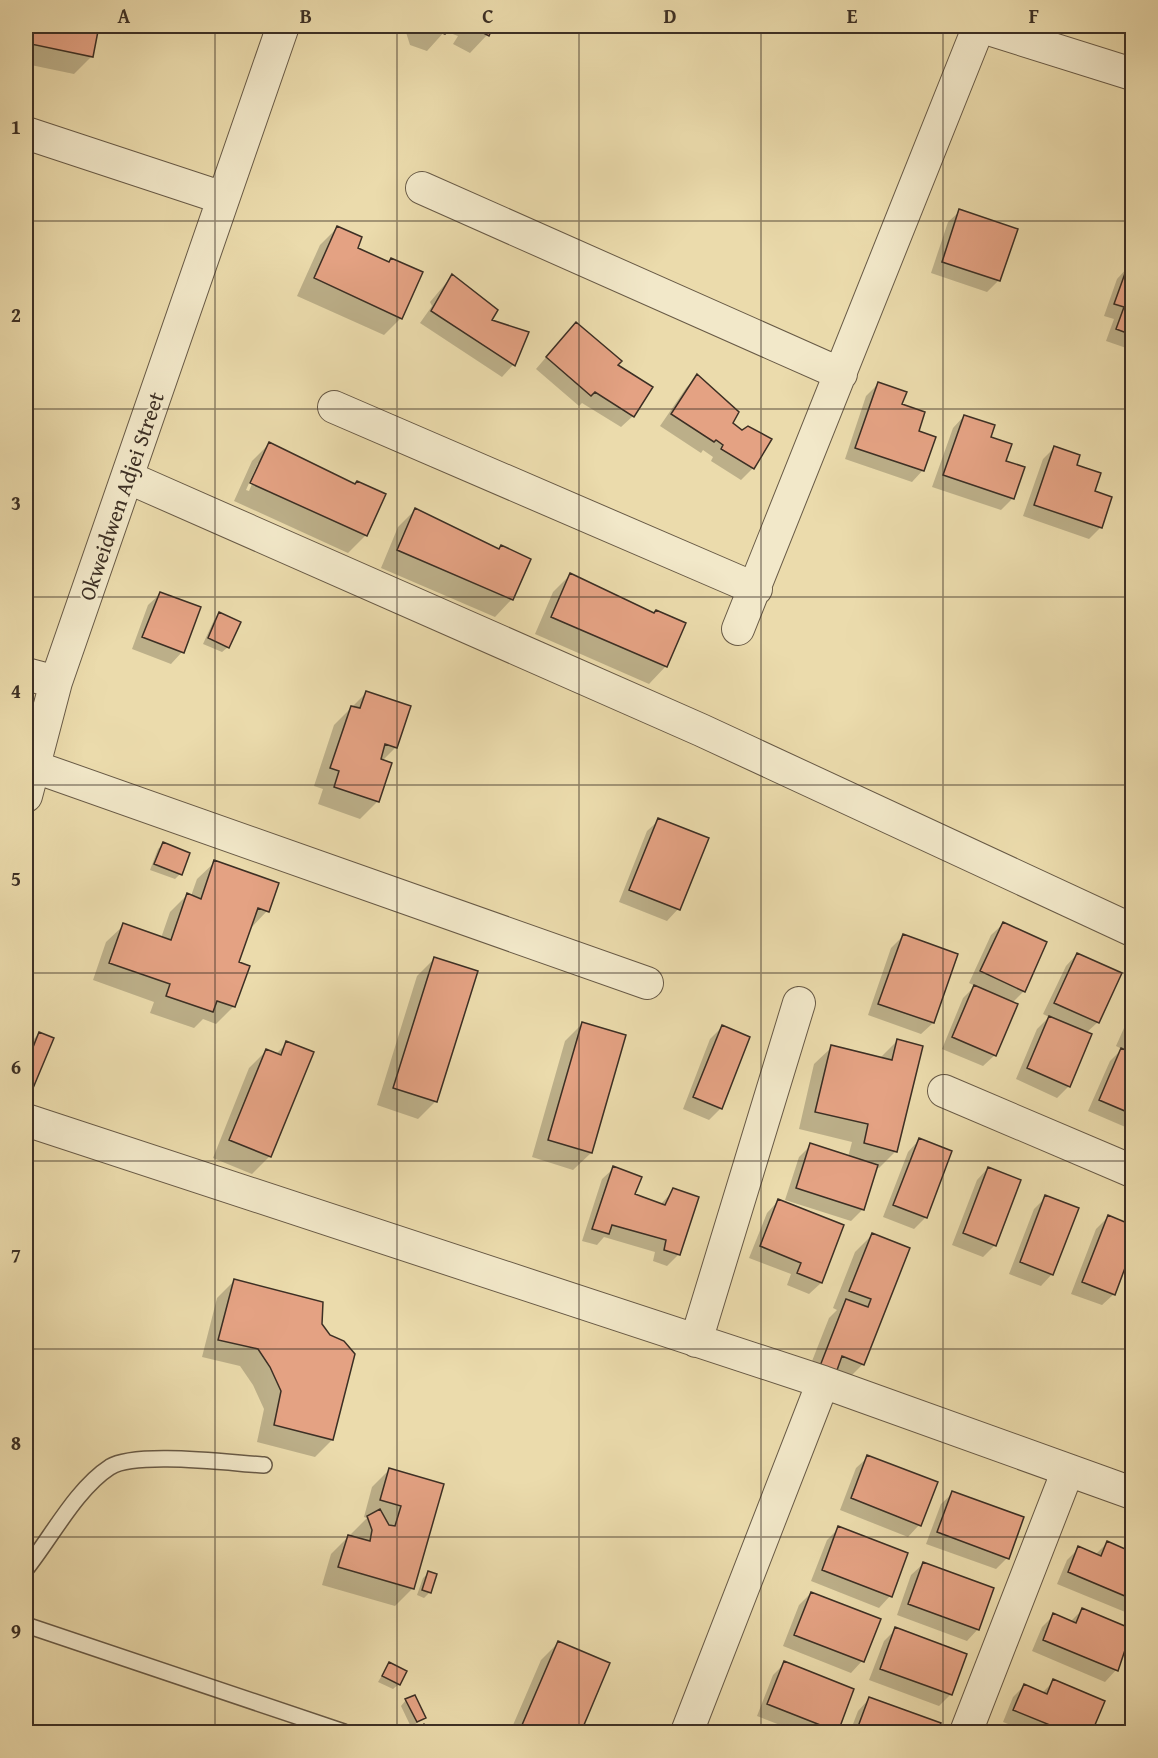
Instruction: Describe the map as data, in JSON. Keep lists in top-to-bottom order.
{
  "streets": {
    "street": ["Okweidwen Adjei Street"]
  },
  "grid": {
    "columns": [
      "A",
      "B",
      "C",
      "D",
      "E",
      "F"
    ],
    "rows": [
      "1",
      "2",
      "3",
      "4",
      "5",
      "6",
      "7",
      "8",
      "9"
    ]
  }
}
